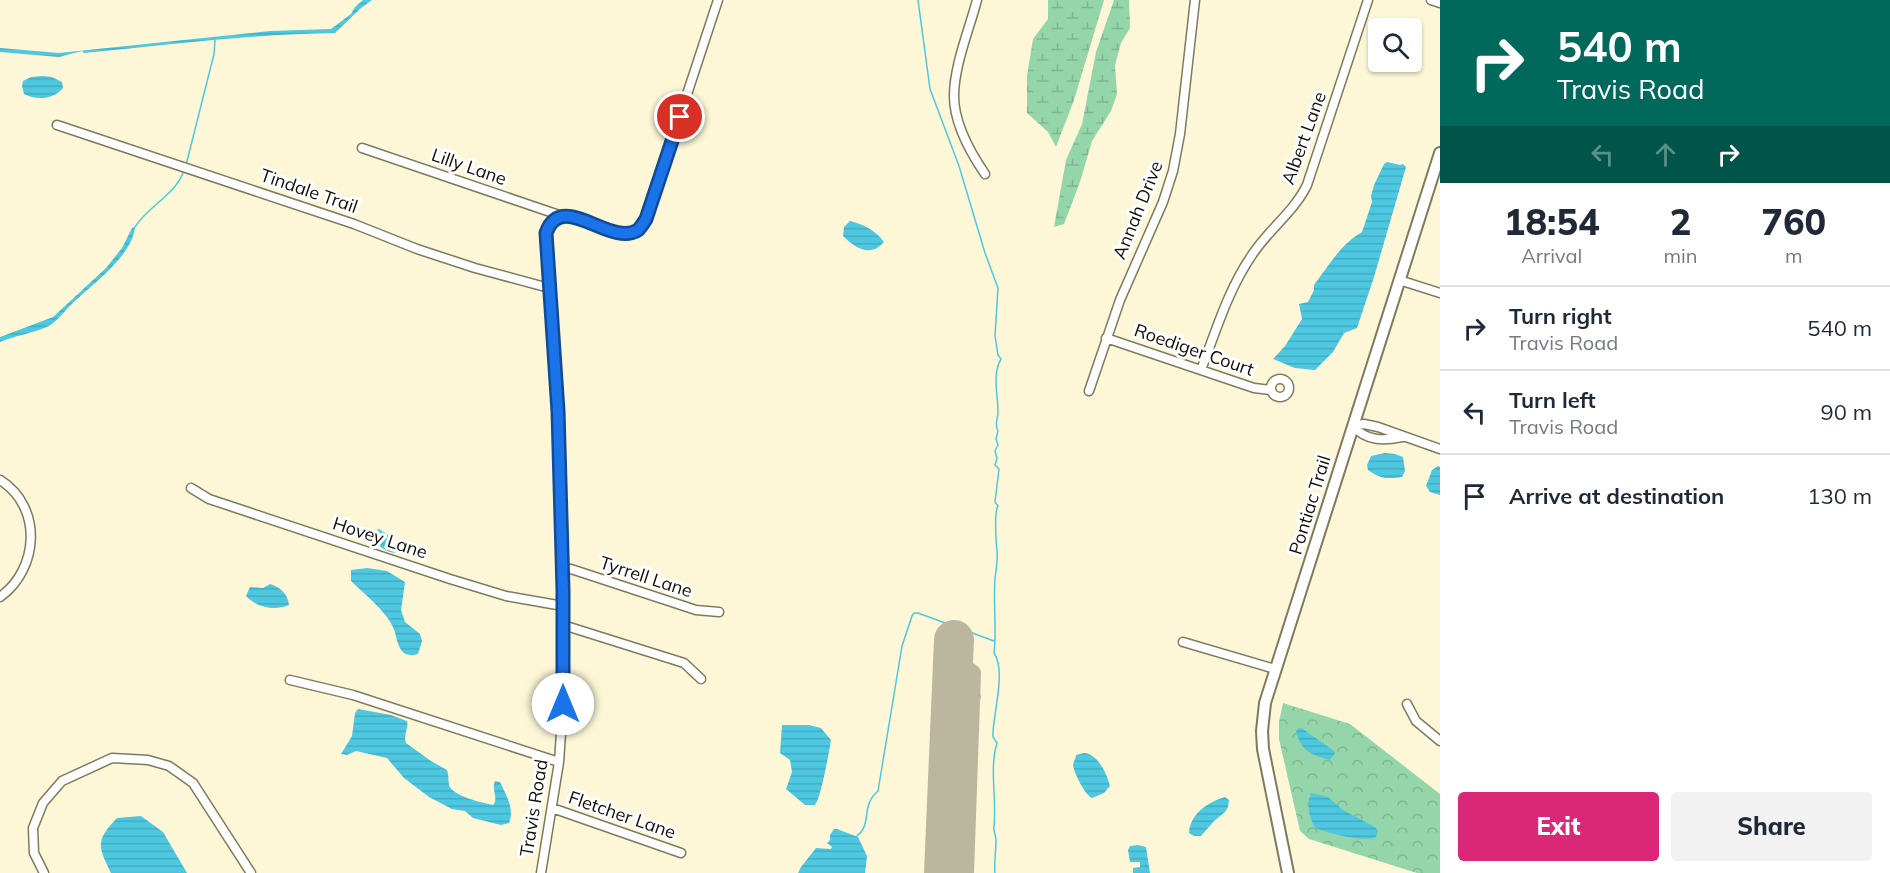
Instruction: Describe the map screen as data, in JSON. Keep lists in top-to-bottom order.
{
  "streets": {
    "main road": ["Pontiac Trail"],
    "street": [
      "Albert Lane",
      "Lilly Lane",
      "Tindale Trail",
      "Annah Drive",
      "Roediger Court",
      "Hovey Lane",
      "Tyrrell Lane",
      "Travis Road",
      "Fletcher Lane"
    ]
  },
  "crossings": [
    ["Albert Lane", "Roediger Court"],
    ["Lilly Lane", "Travis Road"],
    ["Tindale Trail", "Travis Road"],
    ["Annah Drive", "Roediger Court"],
    ["Hovey Lane", "Travis Road"],
    ["Tyrrell Lane", "Travis Road"],
    ["Travis Road", "Fletcher Lane"]
  ],
  "page": {
    "turn": ["540 m", "Travis Road"],
    "eta": [
      "18:54",
      "Arrival",
      "2",
      "min",
      "760",
      "m"
    ],
    "list": [
      {
        "name": "Turn right",
        "note": "Travis Road",
        "value": "540 m"
      },
      {
        "name": "Turn left",
        "note": "Travis Road",
        "value": "90 m"
      },
      {
        "name": "Arrive at destination",
        "value": "130 m"
      }
    ],
    "buttons": ["Exit", "Share"]
  }
}
